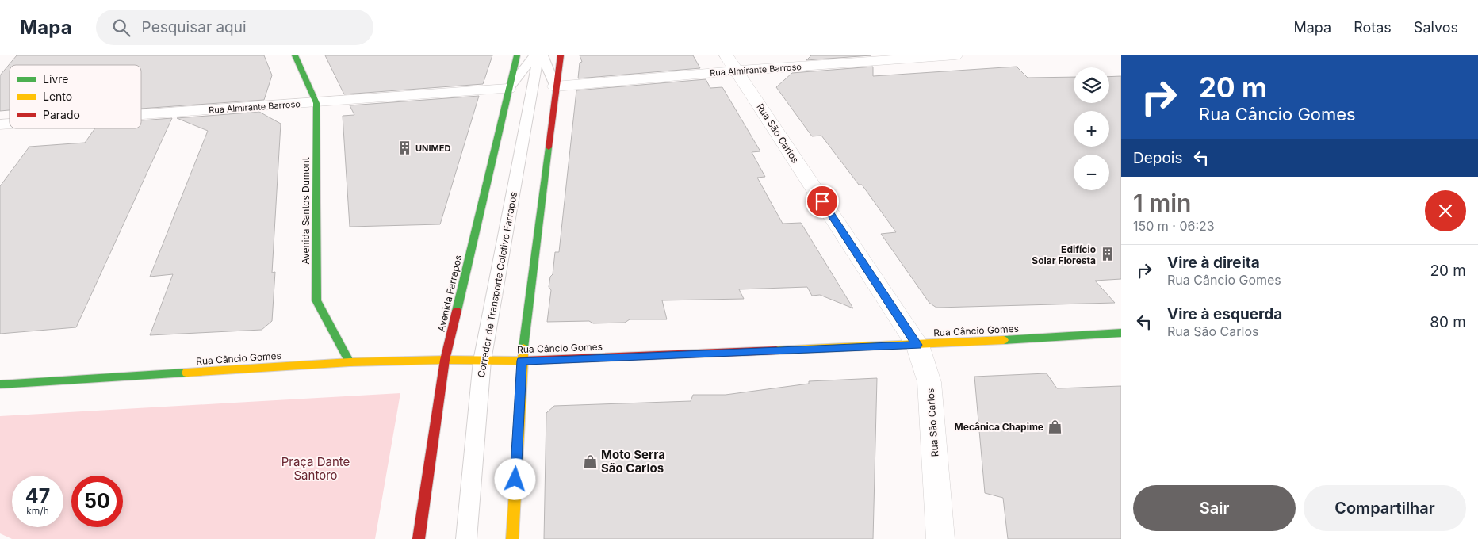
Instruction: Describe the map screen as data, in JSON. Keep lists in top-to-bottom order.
{
  "streets": {
    "street": [
      "Rua Almirante Barroso",
      "Rua São Carlos",
      "Avenida Santos Dumont",
      "Avenida Farrapos",
      "Rua Câncio Gomes"
    ],
    "lane": ["Corredor de Transporte Coletivo Farrapos"]
  },
  "crossings": [
    ["Rua Almirante Barroso", "Rua São Carlos"],
    ["Rua Almirante Barroso", "Avenida Santos Dumont"],
    ["Rua Almirante Barroso", "Avenida Farrapos"],
    ["Rua São Carlos", "Rua Câncio Gomes"],
    ["Avenida Santos Dumont", "Rua Câncio Gomes"],
    ["Corredor de Transporte Coletivo Farrapos", "Rua Câncio Gomes"],
    ["Avenida Farrapos", "Rua Câncio Gomes"]
  ],
  "parks": ["Praça Dante Santoro"],
  "places": {
    "building": ["UNIMED", "Edifício Solar Floresta"],
    "shop": ["Mecânica Chapime", "Moto Serra São Carlos"]
  },
  "legend": ["Livre", "Lento", "Parado"],
  "page": {
    "header": "Mapa",
    "search": "Pesquisar aqui",
    "nav": ["Mapa", "Rotas", "Salvos"],
    "turn": ["20 m", "Rua Câncio Gomes"],
    "map_buttons": ["+", "−"],
    "then": "Depois",
    "heading": ["1 min", "150 m · 06:23"],
    "list": [
      {
        "name": "Vire à direita",
        "note": "Rua Câncio Gomes",
        "value": "20 m"
      },
      {
        "name": "Vire à esquerda",
        "note": "Rua São Carlos",
        "value": "80 m"
      }
    ],
    "speed": "47 km/h",
    "limit": "50",
    "buttons": ["Sair", "Compartilhar"]
  }
}
